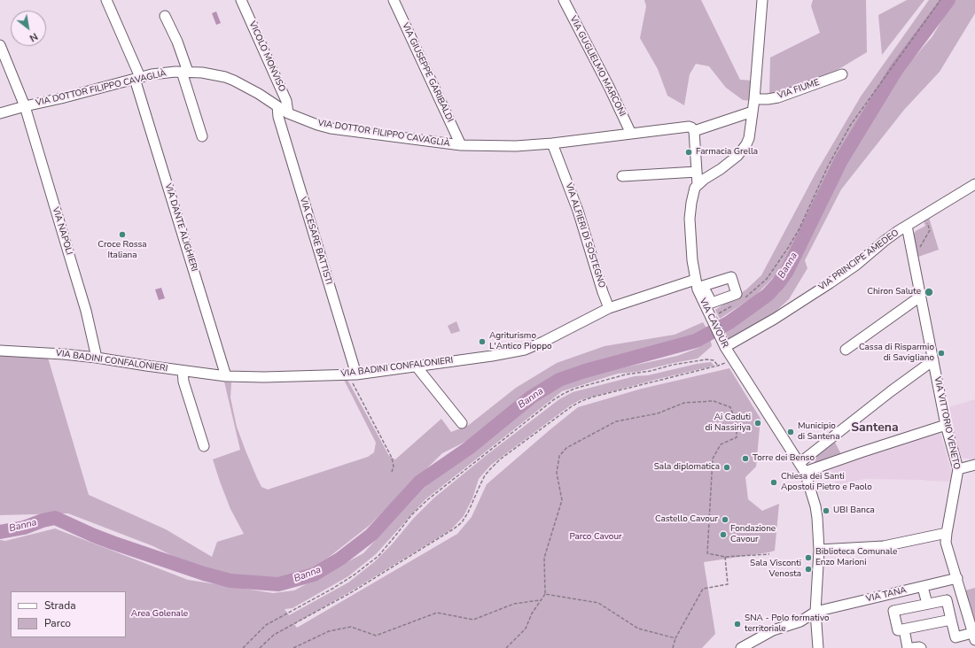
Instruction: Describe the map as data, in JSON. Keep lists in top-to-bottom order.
{
  "streets": {
    "street": [
      "VICOLO MONVISO",
      "VIA GUGLIELMO MARCONI",
      "VIA GIUSEPPE GARIBALDI",
      "VIA DOTTOR FILIPPO CAVAGLIÀ",
      "VIA FIUME",
      "VIA DANTE ALIGHIERI",
      "VIA NAPOLI",
      "VIA ALFIERI DI SOSTEGNO",
      "VIA CESARE BATTISTI",
      "VIA PRINCIPE AMEDEO",
      "VIA CAVOUR",
      "VIA BADINI CONFALONIERI",
      "VIA VITTORIO VENETO",
      "VIA TANA"
    ]
  },
  "crossings": [
    ["VICOLO MONVISO", "VIA DOTTOR FILIPPO CAVAGLIÀ"],
    ["VIA GUGLIELMO MARCONI", "VIA DOTTOR FILIPPO CAVAGLIÀ"],
    ["VIA GIUSEPPE GARIBALDI", "VIA DOTTOR FILIPPO CAVAGLIÀ"],
    ["VIA DOTTOR FILIPPO CAVAGLIÀ", "VIA DANTE ALIGHIERI"],
    ["VIA DOTTOR FILIPPO CAVAGLIÀ", "VIA NAPOLI"],
    ["VIA DOTTOR FILIPPO CAVAGLIÀ", "VIA ALFIERI DI SOSTEGNO"],
    ["VIA DOTTOR FILIPPO CAVAGLIÀ", "VIA CESARE BATTISTI"],
    ["VIA DANTE ALIGHIERI", "VIA BADINI CONFALONIERI"],
    ["VIA NAPOLI", "VIA BADINI CONFALONIERI"],
    ["VIA ALFIERI DI SOSTEGNO", "VIA BADINI CONFALONIERI"],
    ["VIA CESARE BATTISTI", "VIA BADINI CONFALONIERI"],
    ["VIA PRINCIPE AMEDEO", "VIA CAVOUR"],
    ["VIA PRINCIPE AMEDEO", "VIA VITTORIO VENETO"],
    ["VIA CAVOUR", "VIA BADINI CONFALONIERI"],
    ["VIA CAVOUR", "VIA TANA"],
    ["VIA VITTORIO VENETO", "VIA TANA"]
  ],
  "districts": ["Santena"],
  "water": ["Banna"],
  "parks": ["Parco Cavour", "Area Golenale"],
  "places": [
    "Farmacia Grella",
    "Croce Rossa Italiana",
    "Chiron Salute",
    "Agriturismo L'Antico Pioppo",
    "Cassa di Risparmio di Savigliano",
    "Ai Caduti di Nassiriya",
    "Municipio di Santena",
    "Torre dei Benso",
    "Sala diplomatica",
    "Chiesa dei Santi Apostoli Pietro e Paolo",
    "UBI Banca",
    "Castello Cavour",
    "Fondazione Cavour",
    "Biblioteca Comunale Enzo Marioni",
    "Sala Visconti Venosta",
    "SNA - Polo formativo territoriale"
  ],
  "legend": ["Strada", "Parco"],
  "north": "bottom right"
}
